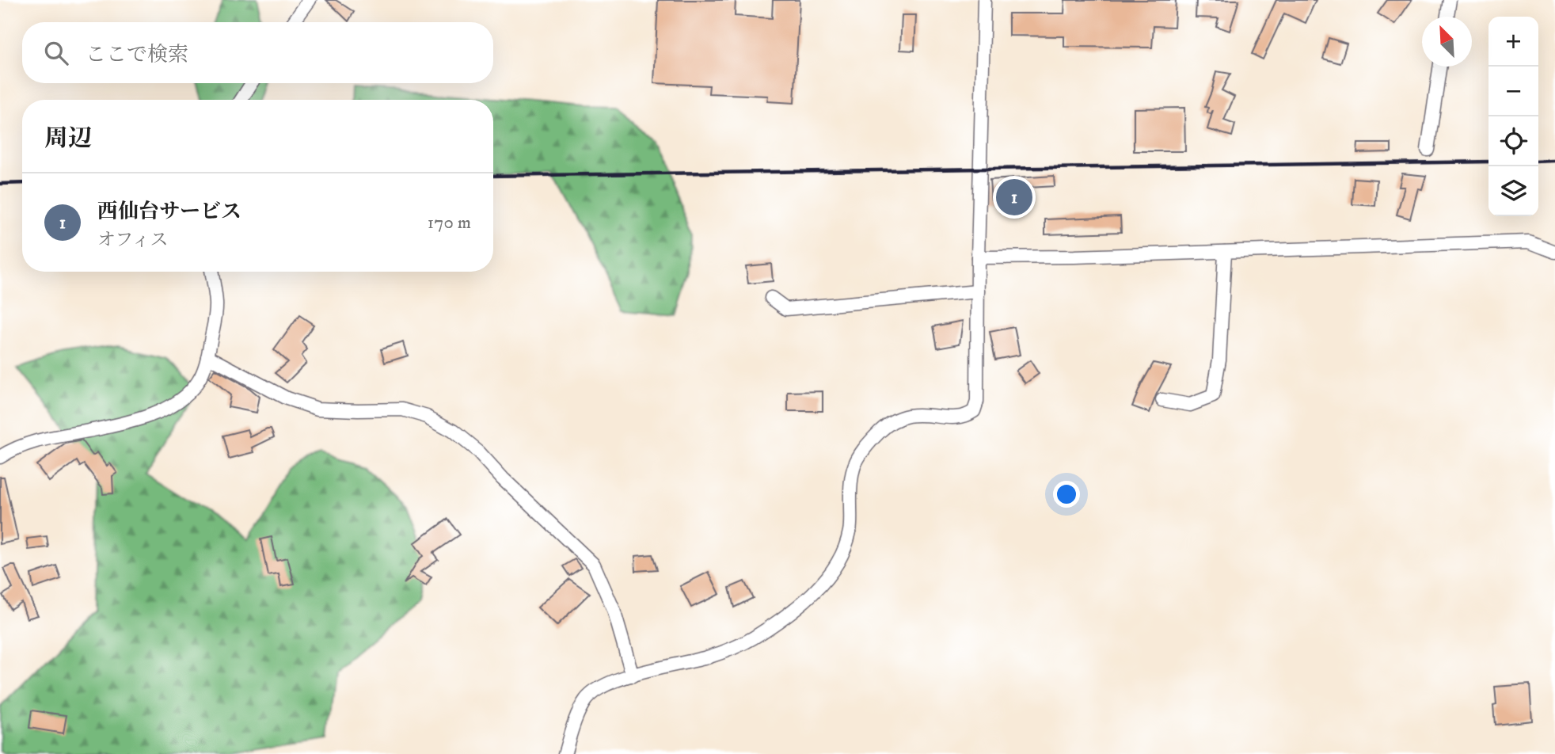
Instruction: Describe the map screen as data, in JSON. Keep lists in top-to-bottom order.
{
  "north": "top left",
  "page": {
    "map_buttons": ["+", "−"],
    "search": "ここで検索",
    "heading": "周辺",
    "list": [
      {
        "mark": "1",
        "name": "西仙台サービス",
        "note": "オフィス",
        "value": "170 m"
      }
    ],
    "pins": "1"
  }
}
